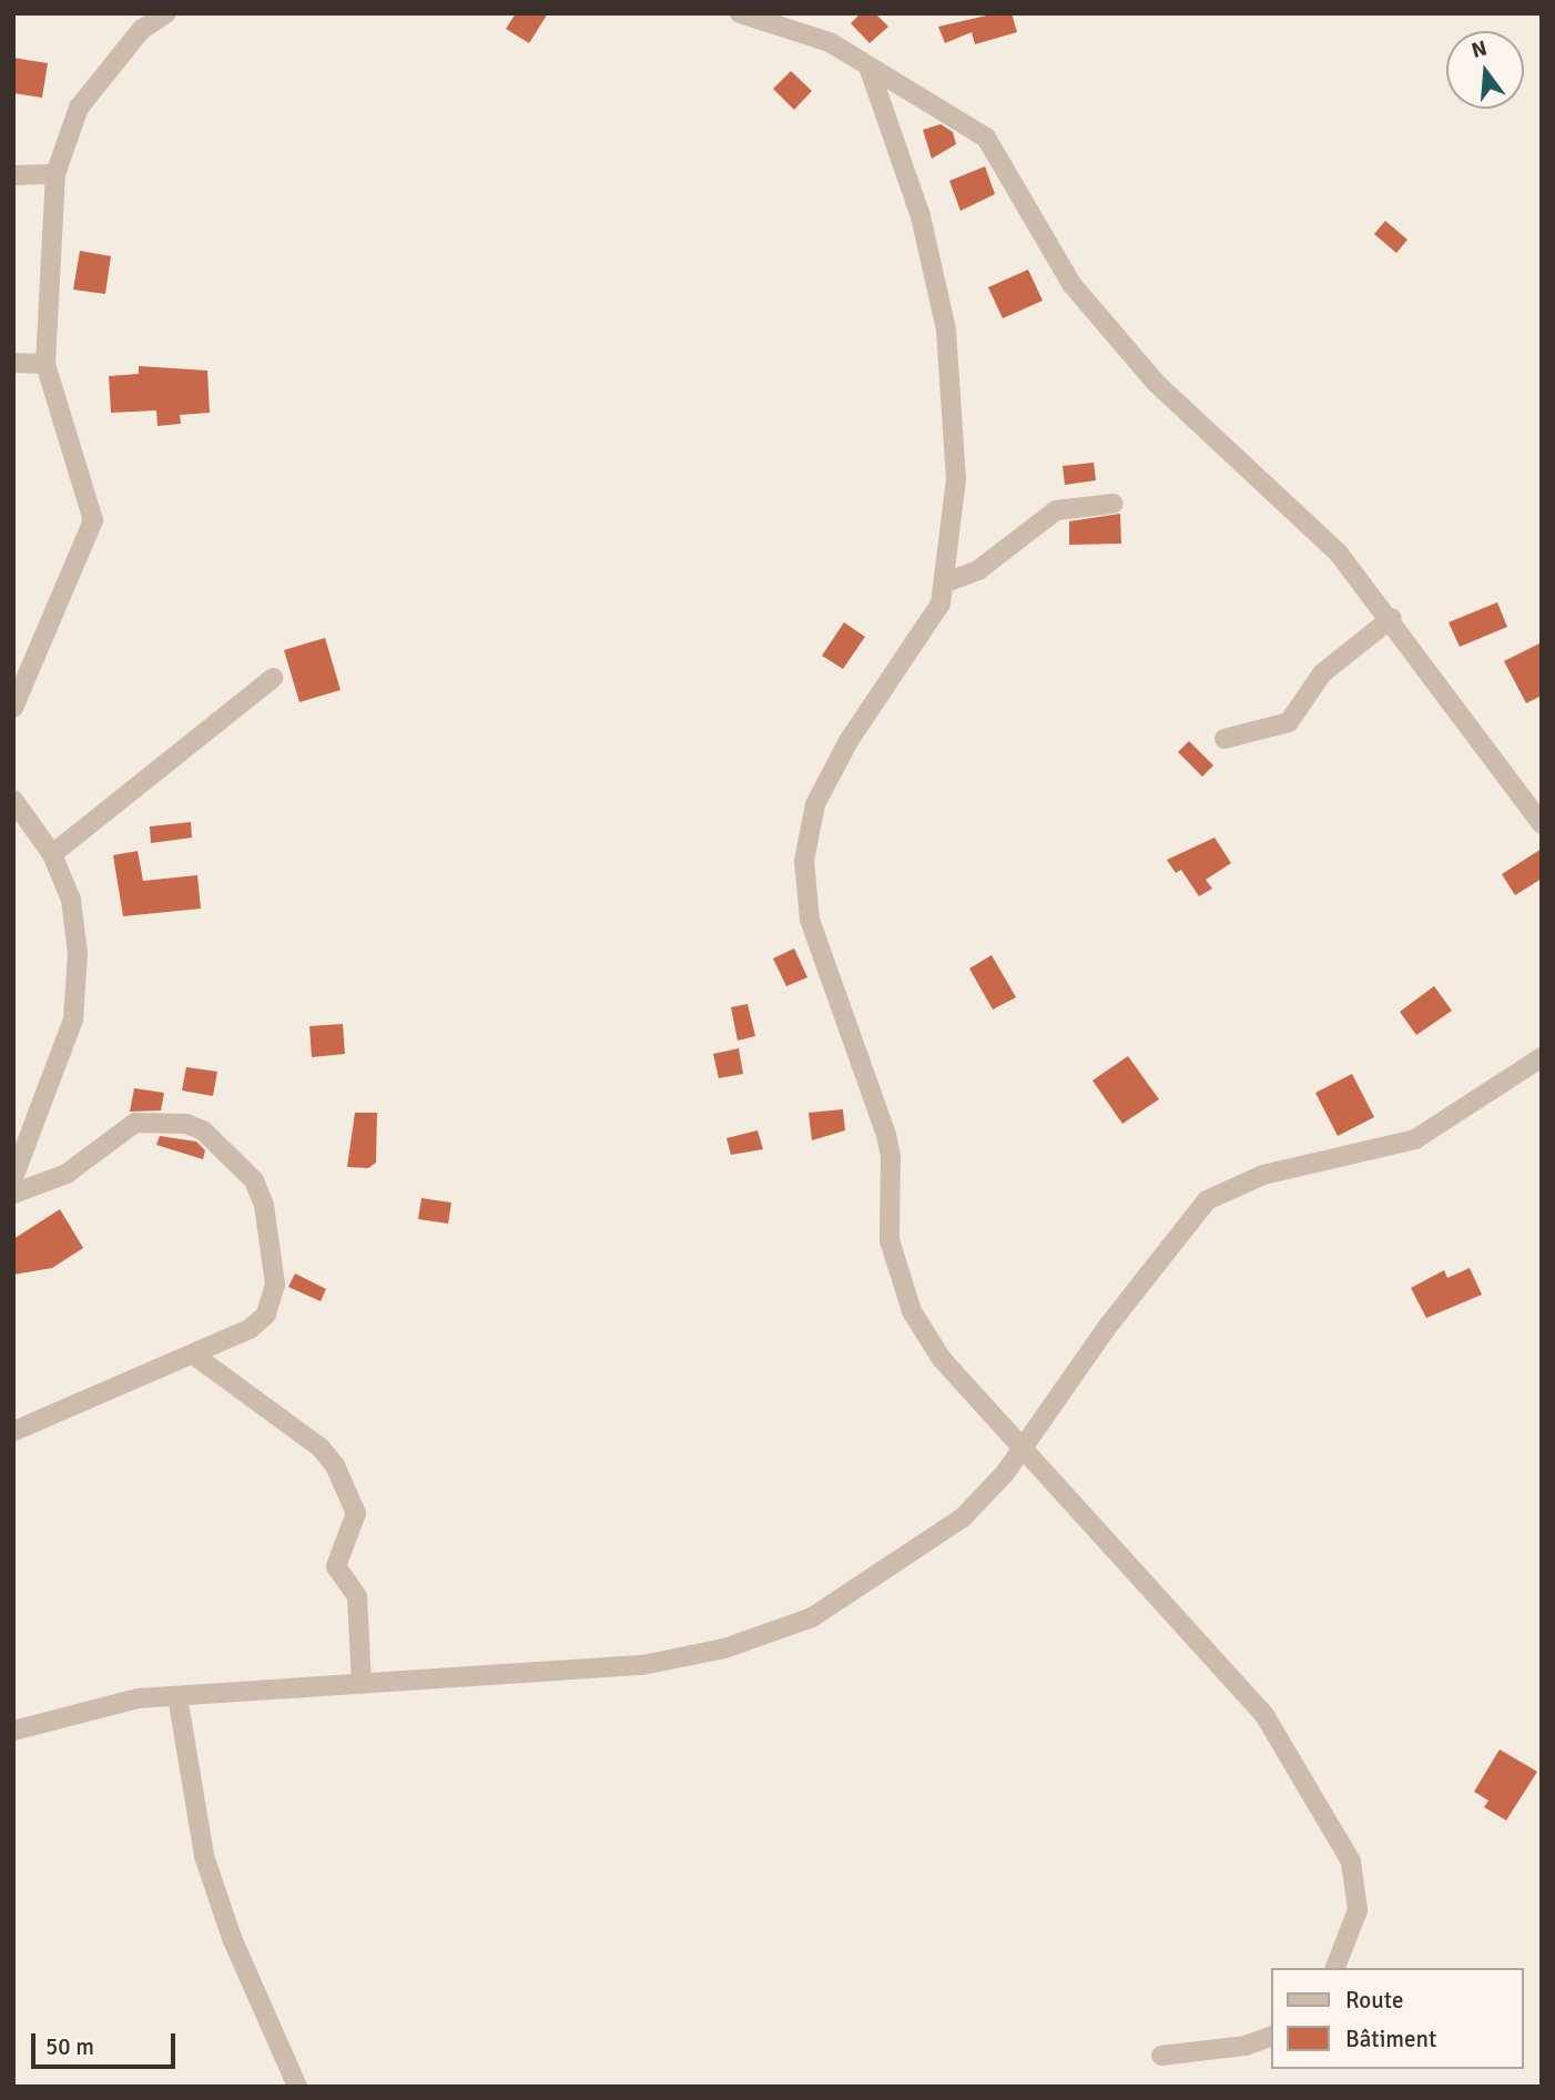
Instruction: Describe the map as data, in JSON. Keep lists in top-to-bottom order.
{
  "legend": ["Route", "Bâtiment"],
  "scale_bar": "50 m",
  "north": "top"
}
